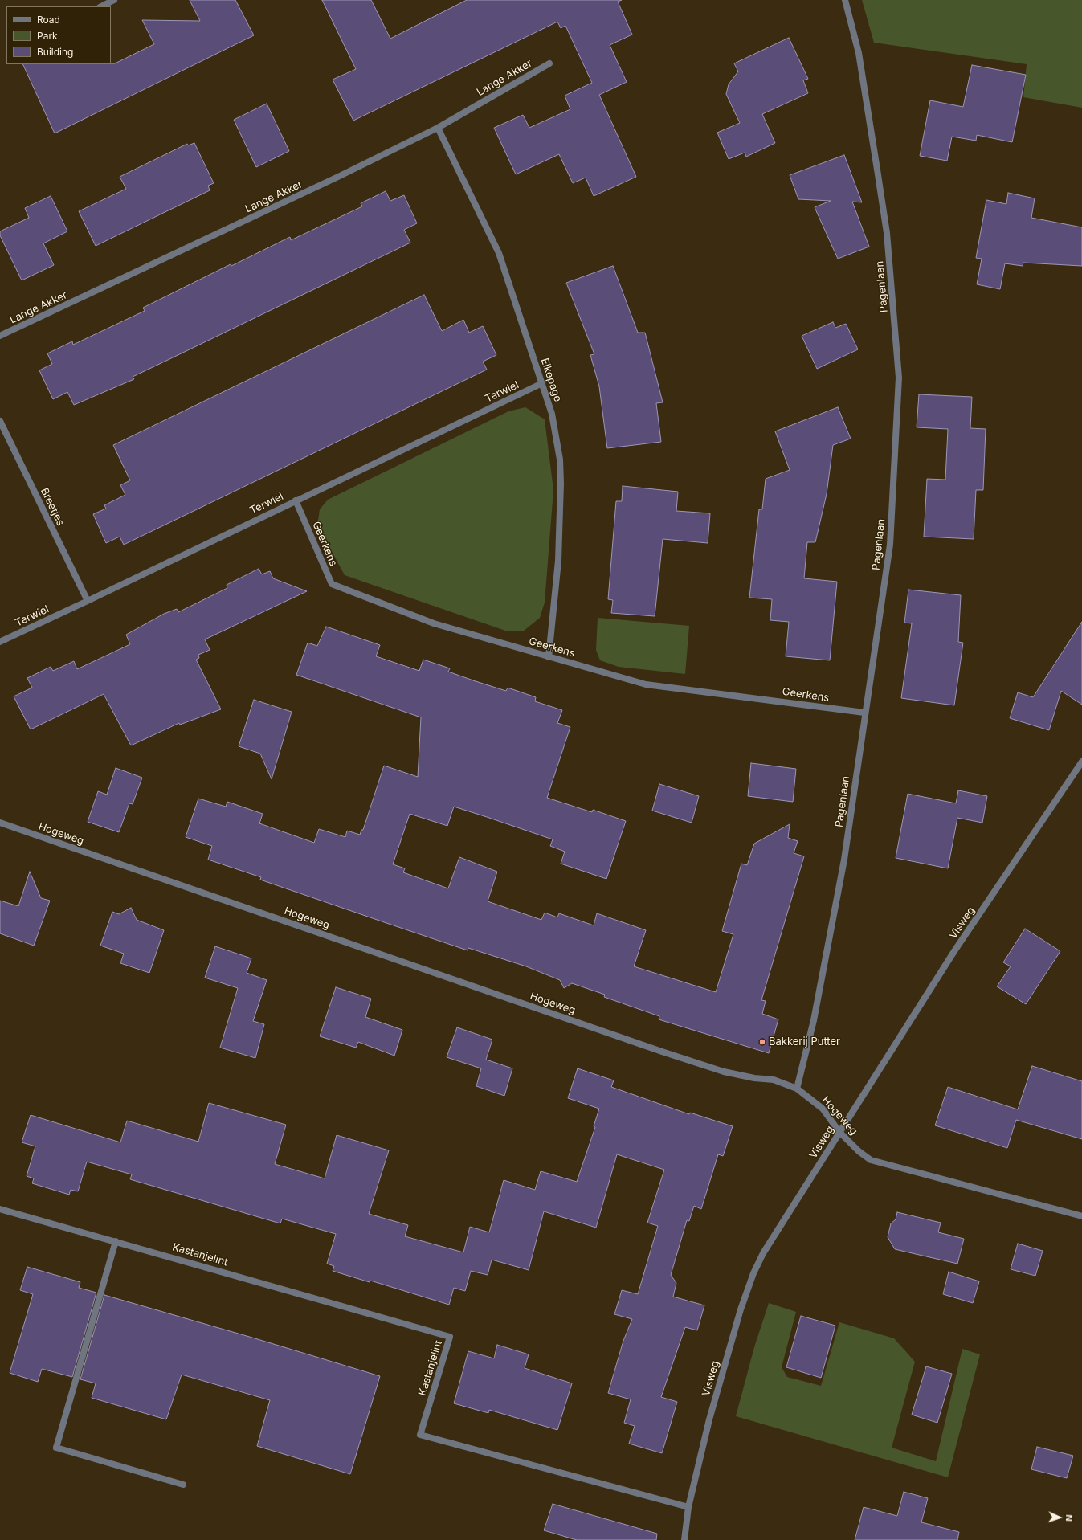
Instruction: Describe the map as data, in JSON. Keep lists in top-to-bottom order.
{
  "streets": {
    "street": [
      "Lange Akker",
      "Pagenlaan",
      "Eikepage",
      "Terwiel",
      "Breetjes",
      "Geerkens",
      "Hogeweg",
      "Visweg",
      "Kastanjelint"
    ]
  },
  "crossings": [
    ["Lange Akker", "Eikepage"],
    ["Pagenlaan", "Geerkens"],
    ["Pagenlaan", "Hogeweg"],
    ["Eikepage", "Terwiel"],
    ["Eikepage", "Geerkens"],
    ["Terwiel", "Breetjes"],
    ["Terwiel", "Geerkens"],
    ["Hogeweg", "Visweg"],
    ["Visweg", "Kastanjelint"]
  ],
  "places": ["Bakkerij Putter"],
  "legend": ["Road", "Park", "Building"],
  "north": "right"
}
